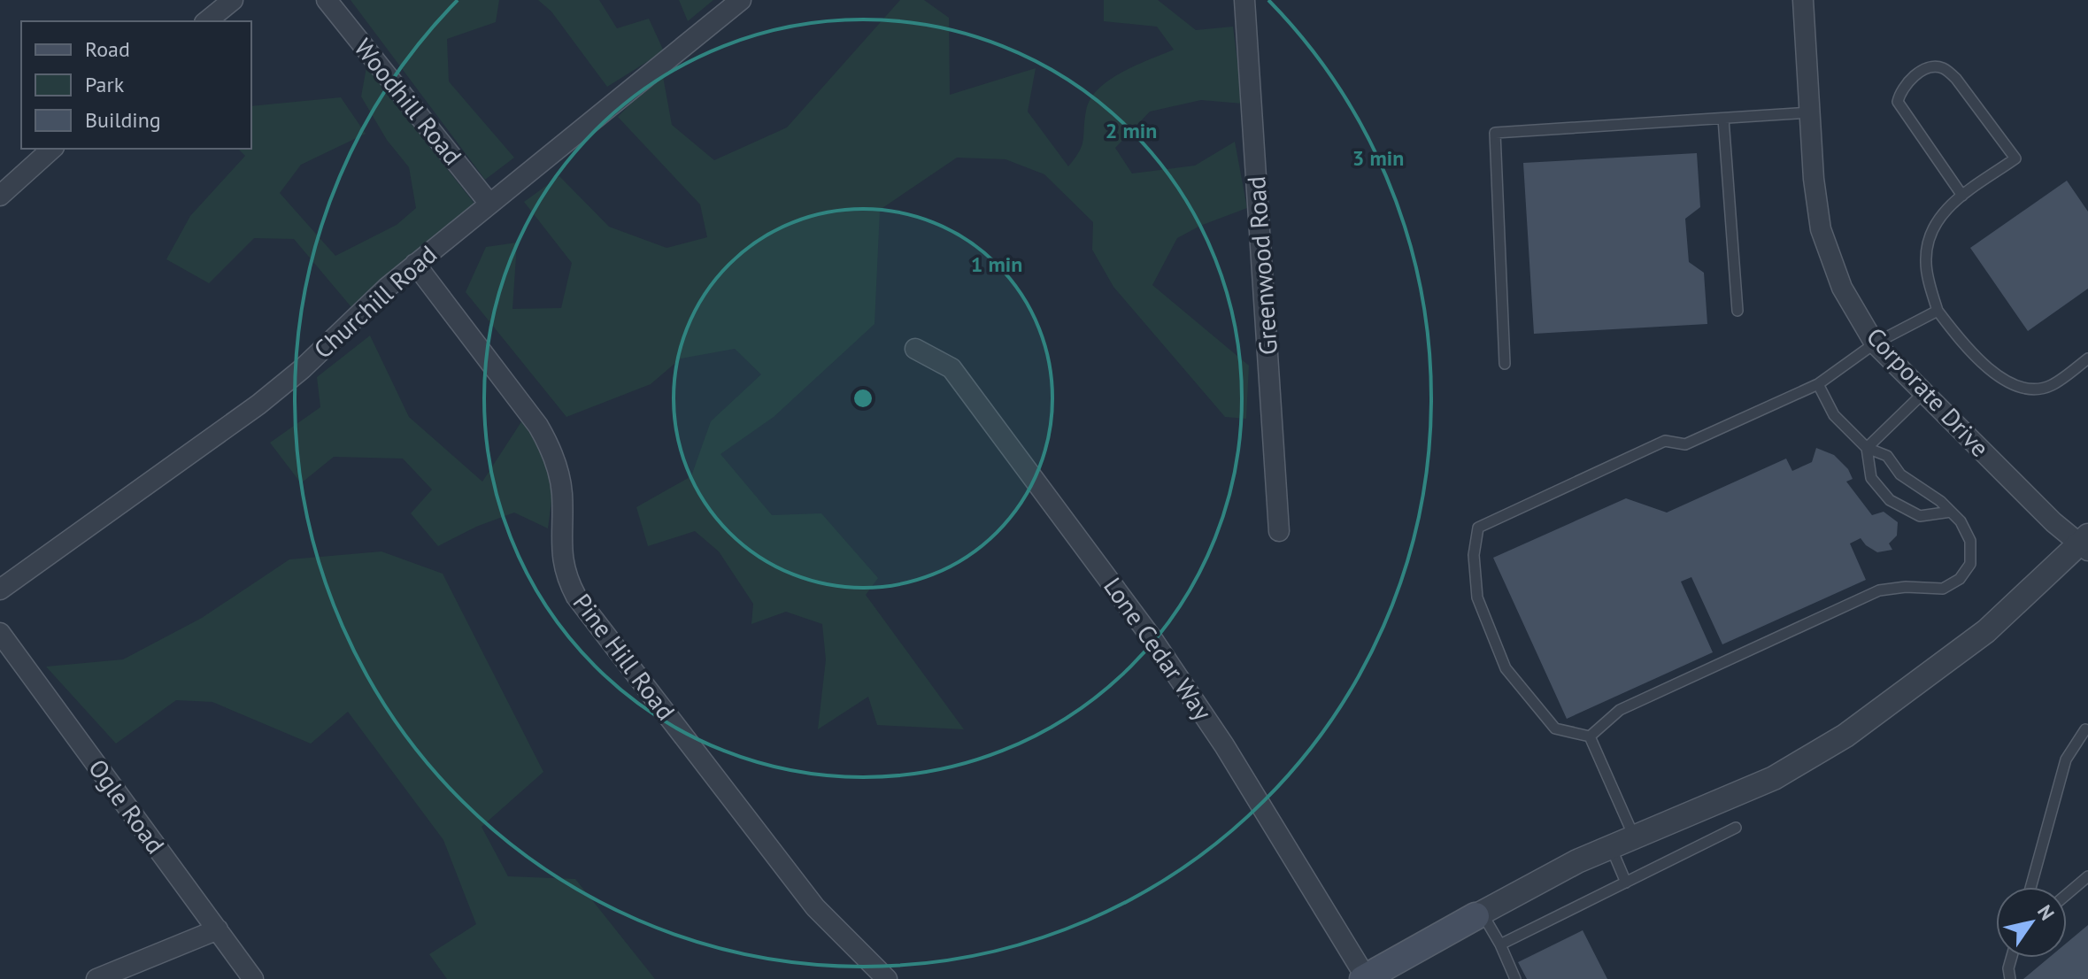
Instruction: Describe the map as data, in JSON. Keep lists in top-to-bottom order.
{
  "streets": {
    "street": [
      "Woodhill Road",
      "Greenwood Road",
      "Churchill Road",
      "Corporate Drive",
      "Lone Cedar Way",
      "Pine Hill Road",
      "Ogle Road"
    ]
  },
  "crossings": [
    ["Woodhill Road", "Churchill Road"],
    ["Churchill Road", "Pine Hill Road"]
  ],
  "legend": ["Road", "Park", "Building"],
  "north": "top right",
  "rings": ["2 min", "3 min", "1 min"]
}
